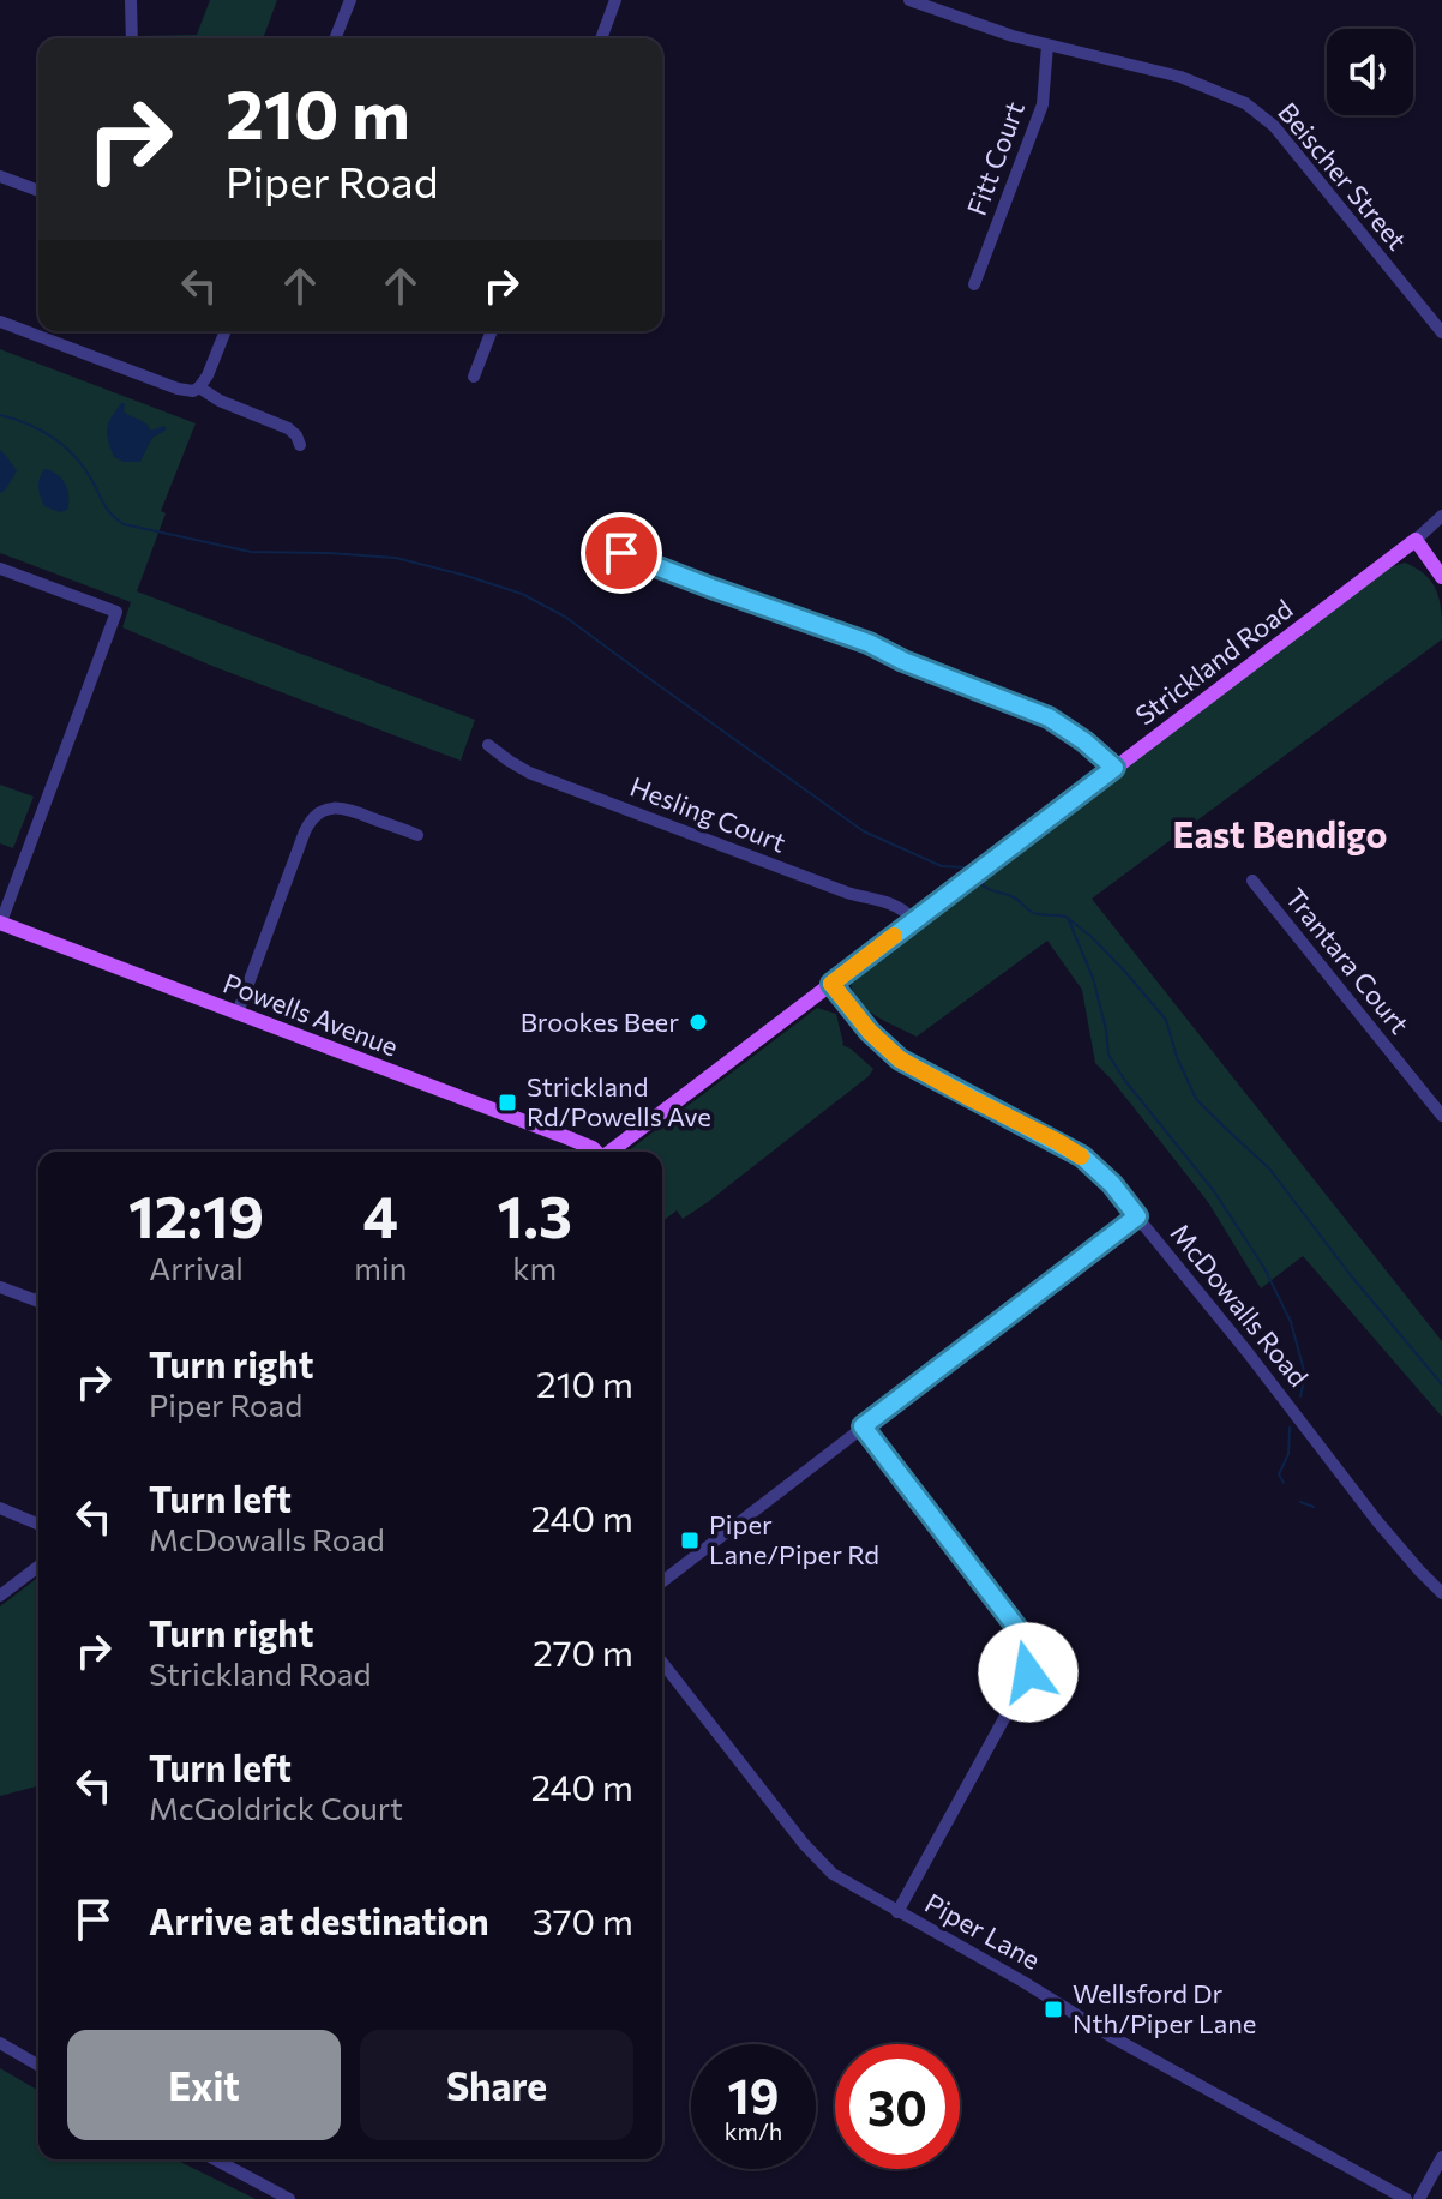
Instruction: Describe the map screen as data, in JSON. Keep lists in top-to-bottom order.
{
  "streets": {
    "main road": ["Strickland Road", "Powells Avenue"],
    "street": [
      "Fitt Court",
      "Beischer Street",
      "Hesling Court",
      "Trantara Court",
      "McDowalls Road",
      "Piper Lane"
    ]
  },
  "crossings": [
    ["Fitt Court", "Beischer Street"],
    ["Strickland Road", "Hesling Court"],
    ["Strickland Road", "McDowalls Road"]
  ],
  "districts": ["East Bendigo"],
  "places": {
    "other": ["Brookes Beer"],
    "transit": ["Strickland Rd/Powells Ave", "Piper Lane/Piper Rd", "Wellsford Dr Nth/Piper Lane"]
  },
  "page": {
    "turn": ["210 m", "Piper Road"],
    "eta": [
      "12:19",
      "Arrival",
      "4",
      "min",
      "1.3",
      "km"
    ],
    "list": [
      {
        "name": "Turn right",
        "note": "Piper Road",
        "value": "210 m"
      },
      {
        "name": "Turn left",
        "note": "McDowalls Road",
        "value": "240 m"
      },
      {
        "name": "Turn right",
        "note": "Strickland Road",
        "value": "270 m"
      },
      {
        "name": "Turn left",
        "note": "McGoldrick Court",
        "value": "240 m"
      },
      {
        "name": "Arrive at destination",
        "value": "370 m"
      }
    ],
    "buttons": ["Exit", "Share"],
    "speed": "19 km/h",
    "limit": "30"
  }
}
